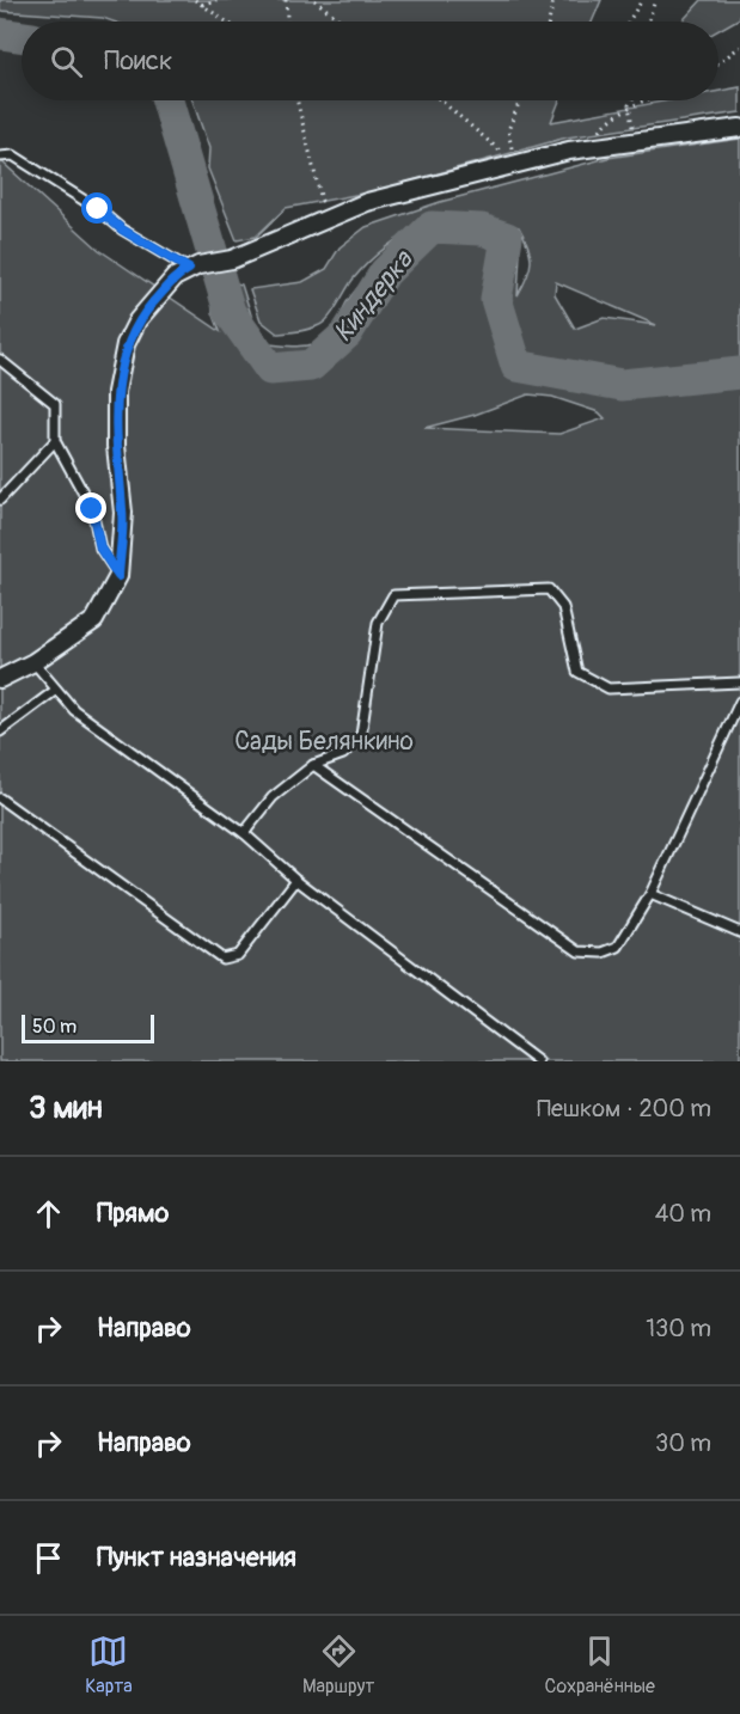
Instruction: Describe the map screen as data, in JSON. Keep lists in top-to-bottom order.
{
  "water": ["Киндерка"],
  "parks": ["Сады Белянкино"],
  "scale_bar": "50 m",
  "page": {
    "search": "Поиск",
    "scale": "50 m",
    "heading": ["3 мин", "Пешком · 200 m"],
    "list": [
      ["Прямо", "40 m"],
      ["Направо", "130 m"],
      ["Направо", "30 m"],
      "Пункт назначения"
    ],
    "nav": ["Карта", "Маршрут", "Сохранённые"]
  }
}
